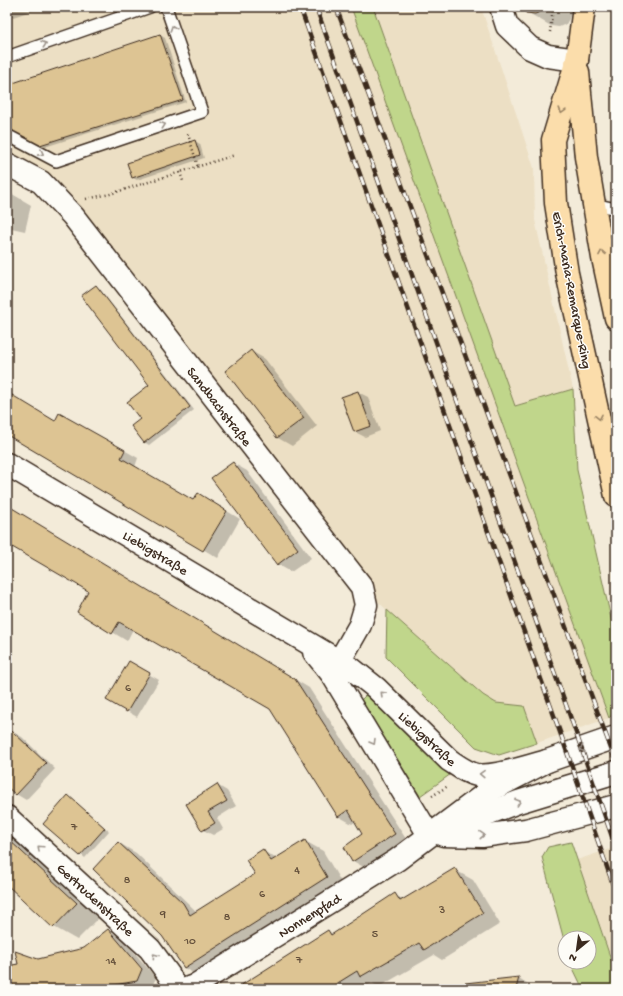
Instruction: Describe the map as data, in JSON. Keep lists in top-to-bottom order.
{
  "streets": {
    "main road": ["Erich-Maria-Remarque-Ring"],
    "street": [
      "Sandbachstraße",
      "Liebigstraße",
      "Gertrudenstraße",
      "Nonnenpfad"
    ]
  },
  "crossings": [
    ["Sandbachstraße", "Liebigstraße"],
    ["Liebigstraße", "Nonnenpfad"]
  ],
  "one_way": ["Gertrudenstraße"],
  "house_numbers": [
    "6",
    "7",
    "4",
    "8",
    "6",
    "3",
    "9",
    "8",
    "5",
    "10",
    "7",
    "14"
  ],
  "north": "bottom left"
}
